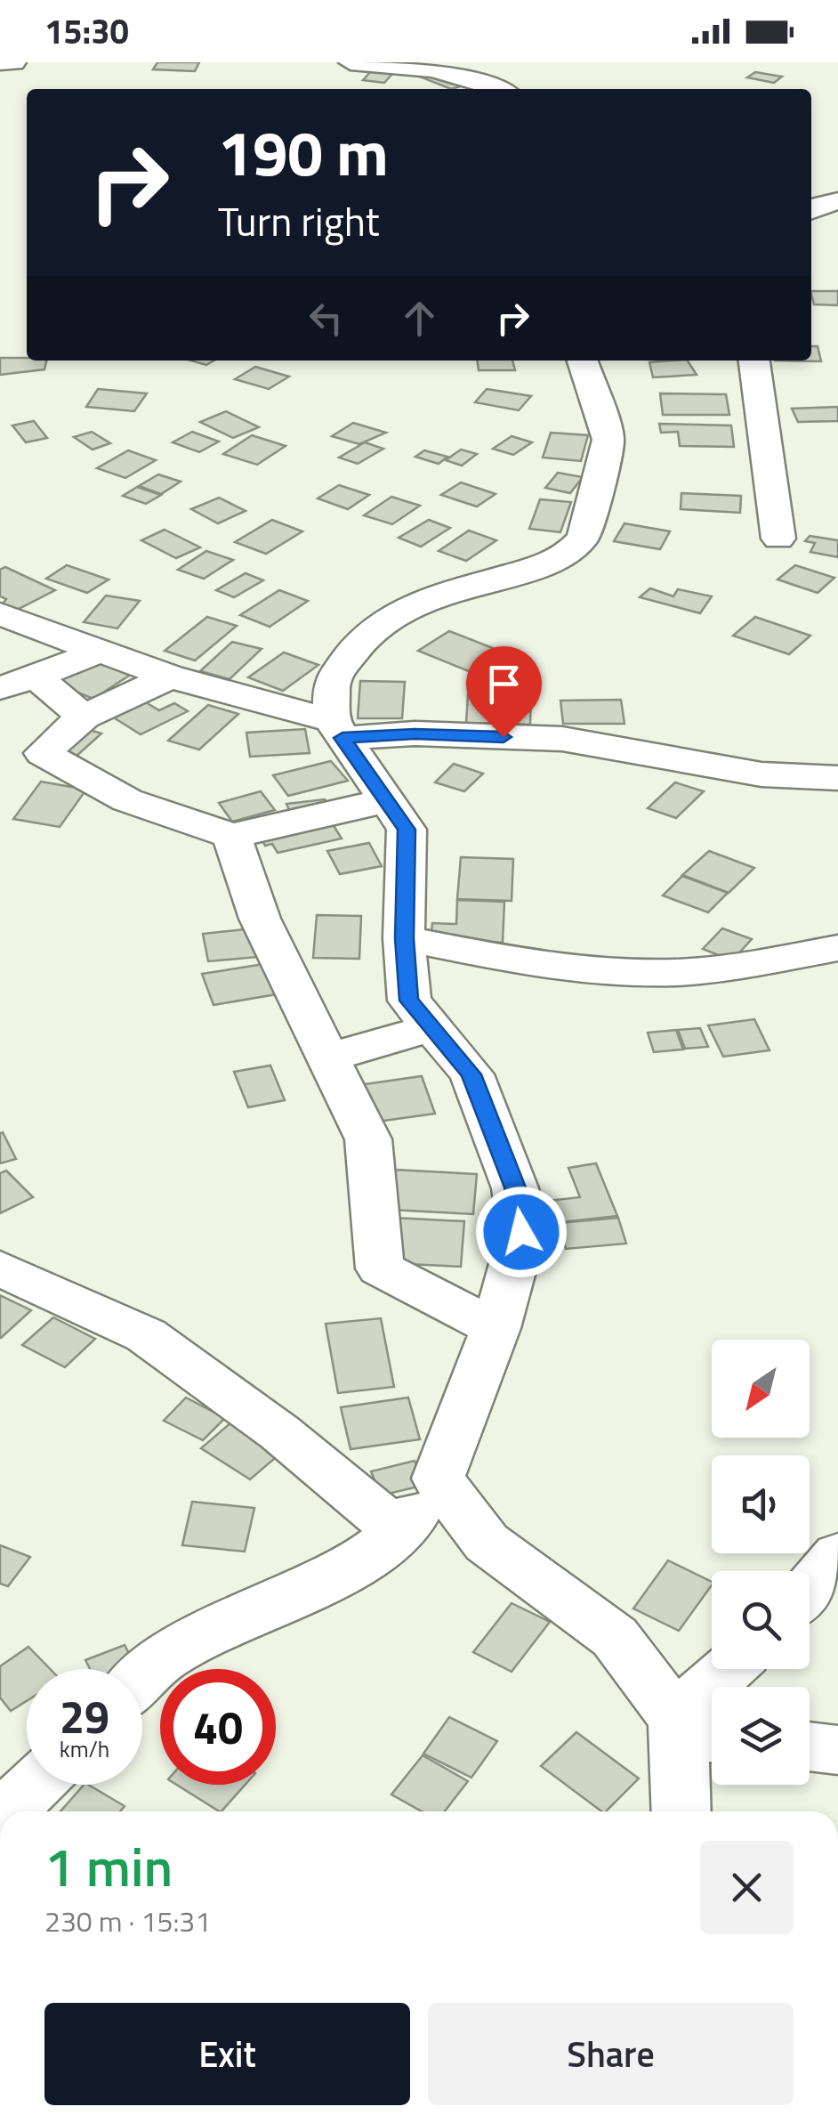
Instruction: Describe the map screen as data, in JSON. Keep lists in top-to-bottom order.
{
  "north": "bottom left",
  "page": {
    "status": "15:30",
    "turn": ["190 m", "Turn right"],
    "speed": "29 km/h",
    "limit": "40",
    "heading": ["1 min", "230 m · 15:31"],
    "buttons": ["Exit", "Share"]
  }
}
